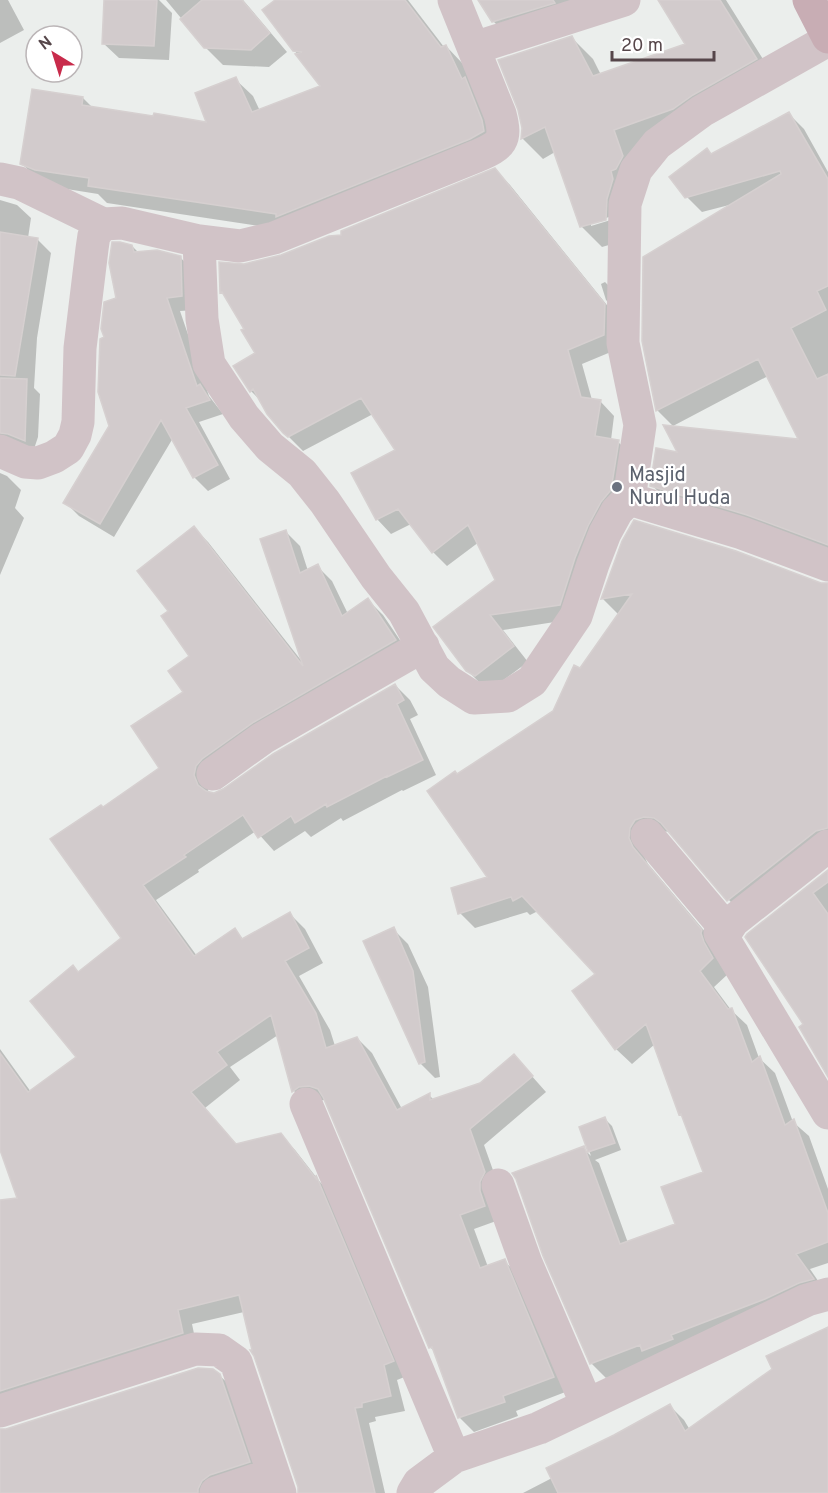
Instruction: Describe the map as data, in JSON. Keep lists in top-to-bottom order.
{
  "places": ["Masjid Nurul Huda"],
  "scale_bar": "20 m",
  "north": "top left"
}
